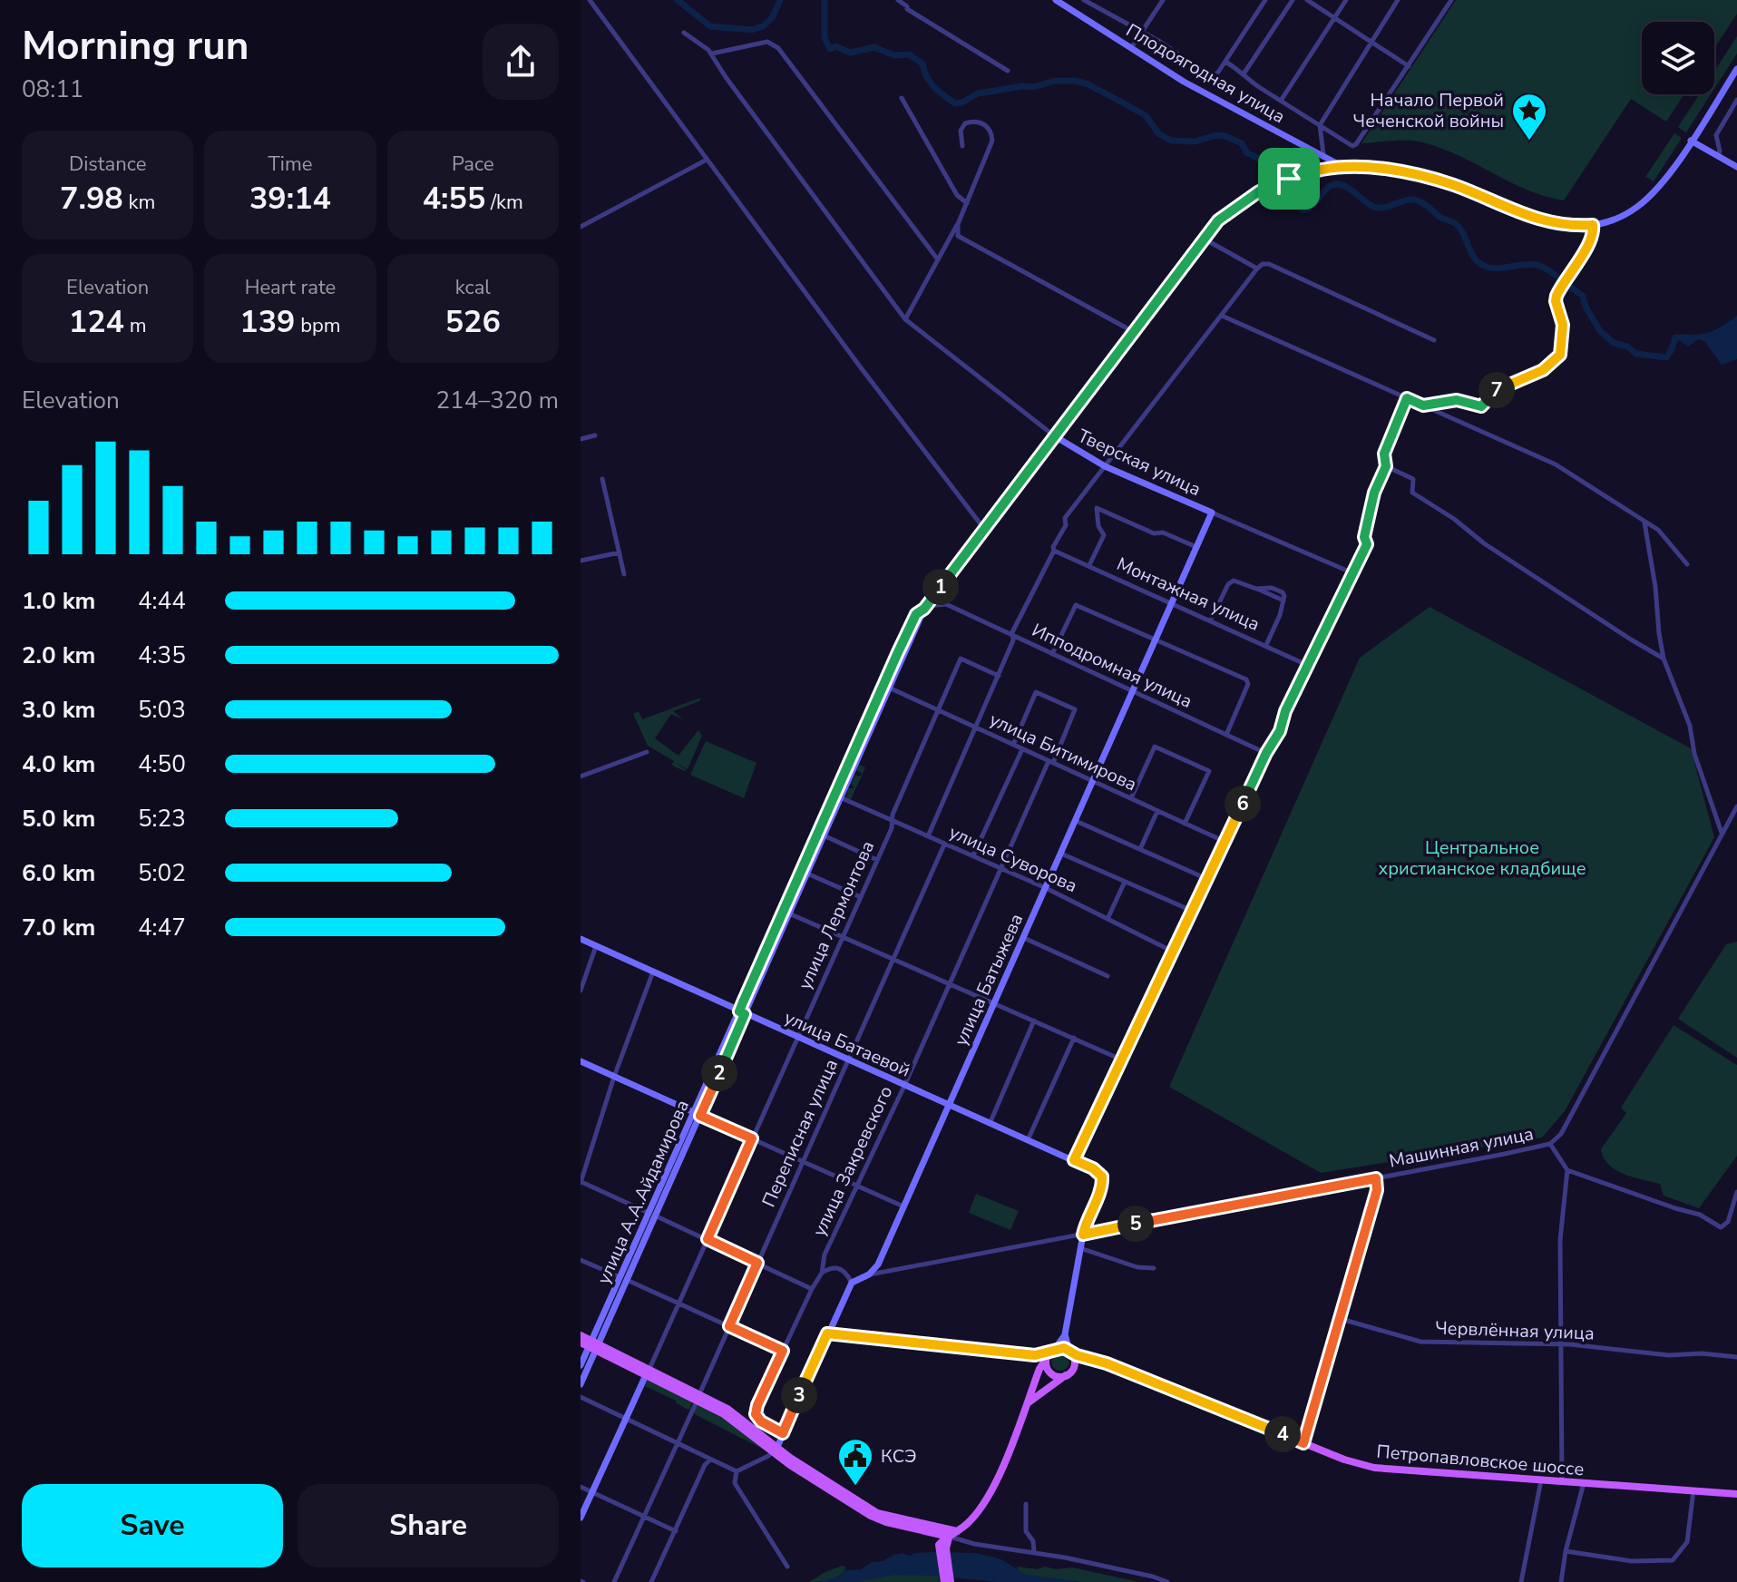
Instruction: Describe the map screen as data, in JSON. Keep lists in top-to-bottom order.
{
  "streets": {
    "main road": [
      "Плодоягодная улица",
      "Тверская улица",
      "улица Лермонтова",
      "улица Батыжева",
      "улица Батаевой",
      "улица А.А.Айдамирова",
      "Петропавловское шоссе"
    ],
    "street": [
      "Монтажная улица",
      "Ипподромная улица",
      "улица Битимирова",
      "улица Суворова",
      "Переписная улица",
      "Машинная улица",
      "улица Закревского",
      "Червлённая улица"
    ]
  },
  "crossings": [
    ["Тверская улица", "улица Батыжева"],
    ["Монтажная улица", "улица Батыжева"],
    ["Ипподромная улица", "улица Батыжева"],
    ["улица Битимирова", "улица Лермонтова"],
    ["улица Битимирова", "улица Батыжева"],
    ["улица Битимирова", "улица Закревского"],
    ["улица Битимирова", "улица А.А.Айдамирова"],
    ["улица Суворова", "улица Лермонтова"],
    ["улица Суворова", "улица Батыжева"],
    ["улица Суворова", "Переписная улица"],
    ["улица Суворова", "улица Закревского"],
    ["улица Суворова", "улица А.А.Айдамирова"],
    ["улица Лермонтова", "улица Батаевой"],
    ["улица Батыжева", "улица Батаевой"],
    ["улица Батыжева", "Машинная улица"],
    ["улица Батаевой", "Переписная улица"],
    ["улица Батаевой", "Машинная улица"],
    ["улица Батаевой", "улица Закревского"],
    ["улица Батаевой", "улица А.А.Айдамирова"]
  ],
  "parks": ["Центральное христианское кладбище"],
  "places": {
    "place": ["Начало Первой Чеченской войны"],
    "public building": ["КСЭ"]
  },
  "page": {
    "heading": ["Morning run", "08:11"],
    "stats": [
      ["Distance", "7.98 km"],
      ["Time", "39:14"],
      ["Pace", "4:55 /km"],
      ["Elevation", "124 m"],
      ["Heart rate", "139 bpm"],
      ["kcal", "526"]
    ],
    "chart": ["Elevation", "214–320 m"],
    "pins": [
      "7",
      "1",
      "6",
      "2",
      "5",
      "3",
      "4"
    ],
    "list": [
      {
        "name": "1.0 km",
        "note": "4:44"
      },
      {
        "name": "2.0 km",
        "note": "4:35"
      },
      {
        "name": "3.0 km",
        "note": "5:03"
      },
      {
        "name": "4.0 km",
        "note": "4:50"
      },
      {
        "name": "5.0 km",
        "note": "5:23"
      },
      {
        "name": "6.0 km",
        "note": "5:02"
      },
      {
        "name": "7.0 km",
        "note": "4:47"
      }
    ],
    "buttons": ["Save", "Share"]
  }
}
